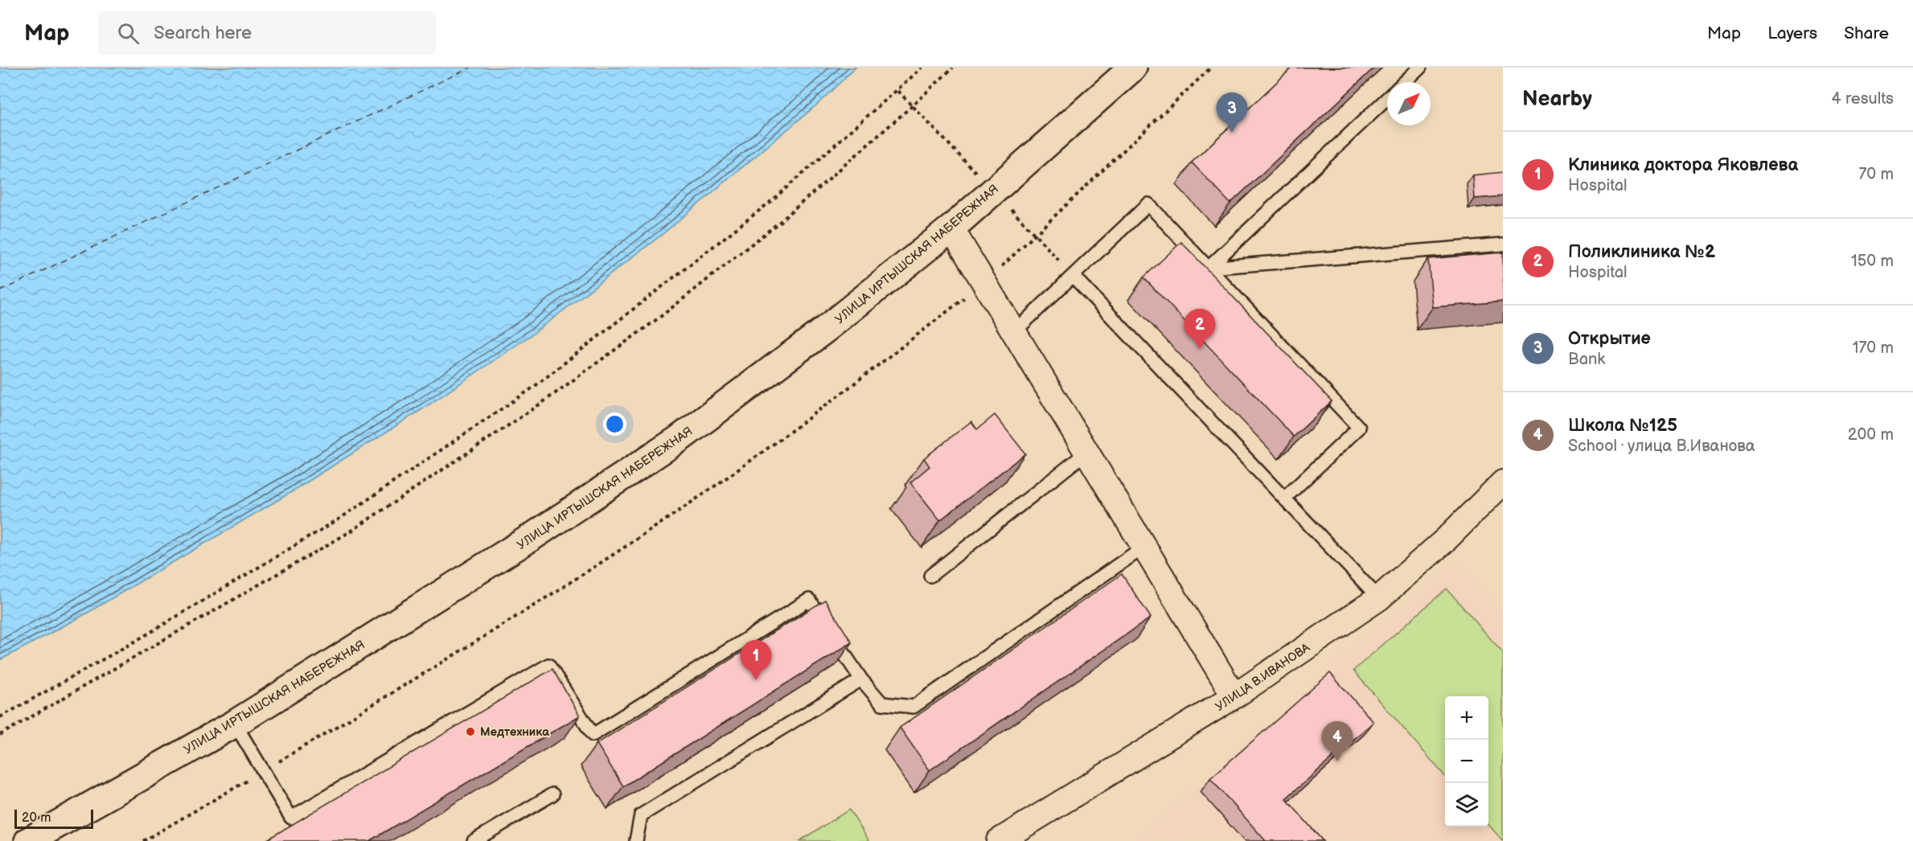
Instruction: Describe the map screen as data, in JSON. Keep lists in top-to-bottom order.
{
  "streets": {
    "main road": ["УЛИЦА ИРТЫШСКАЯ НАБЕРЕЖНАЯ"],
    "street": ["УЛИЦА В.ИВАНОВА"]
  },
  "places": ["Медтехника"],
  "scale_bar": "20 m",
  "north": "top right",
  "page": {
    "header": "Map",
    "search": "Search here",
    "nav": ["Map", "Layers", "Share"],
    "heading": ["Nearby", "4 results"],
    "pins": [
      "3",
      "2",
      "1",
      "4"
    ],
    "list": [
      {
        "mark": "1",
        "name": "Клиника доктора Яковлева",
        "note": "Hospital",
        "value": "70 m"
      },
      {
        "mark": "2",
        "name": "Поликлиника №2",
        "note": "Hospital",
        "value": "150 m"
      },
      {
        "mark": "3",
        "name": "Открытие",
        "note": "Bank",
        "value": "170 m"
      },
      {
        "mark": "4",
        "name": "Школа №125",
        "note": "School · улица В.Иванова",
        "value": "200 m"
      }
    ],
    "map_buttons": ["+", "−"],
    "scale": "20 m"
  }
}
